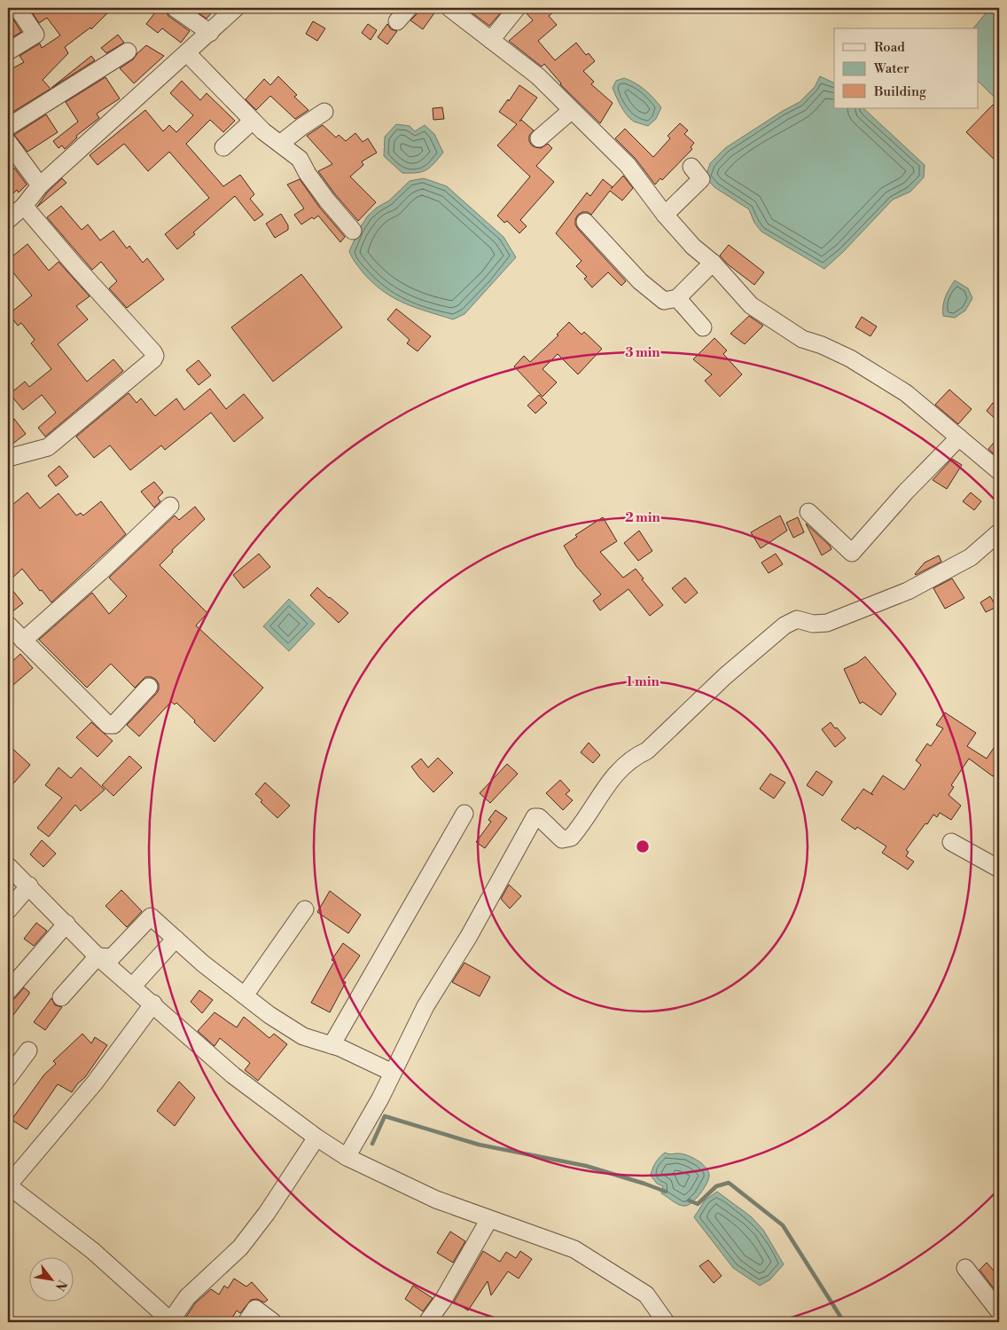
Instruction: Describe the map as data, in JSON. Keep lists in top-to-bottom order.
{
  "legend": ["Road", "Water", "Building"],
  "north": "bottom right",
  "rings": ["3 min", "2 min", "1 min"]
}
